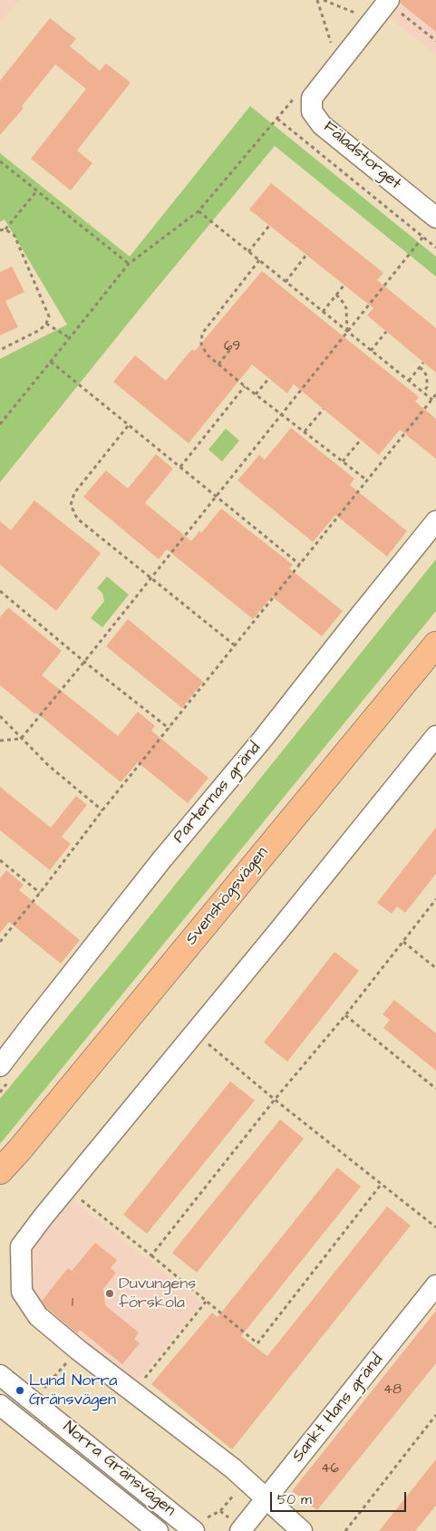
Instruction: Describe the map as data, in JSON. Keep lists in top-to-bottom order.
{
  "streets": {
    "main road": ["Svenshögsvägen"],
    "street": [
      "Fäladstorget",
      "Parternas gränd",
      "Sankt Hans gränd",
      "Norra Gränsvägen"
    ]
  },
  "places": ["Duvungens förskola", "Lund Norra Gränsvägen"],
  "house_numbers": [
    "69",
    "1",
    "48",
    "46"
  ],
  "scale_bar": "50 m"
}
